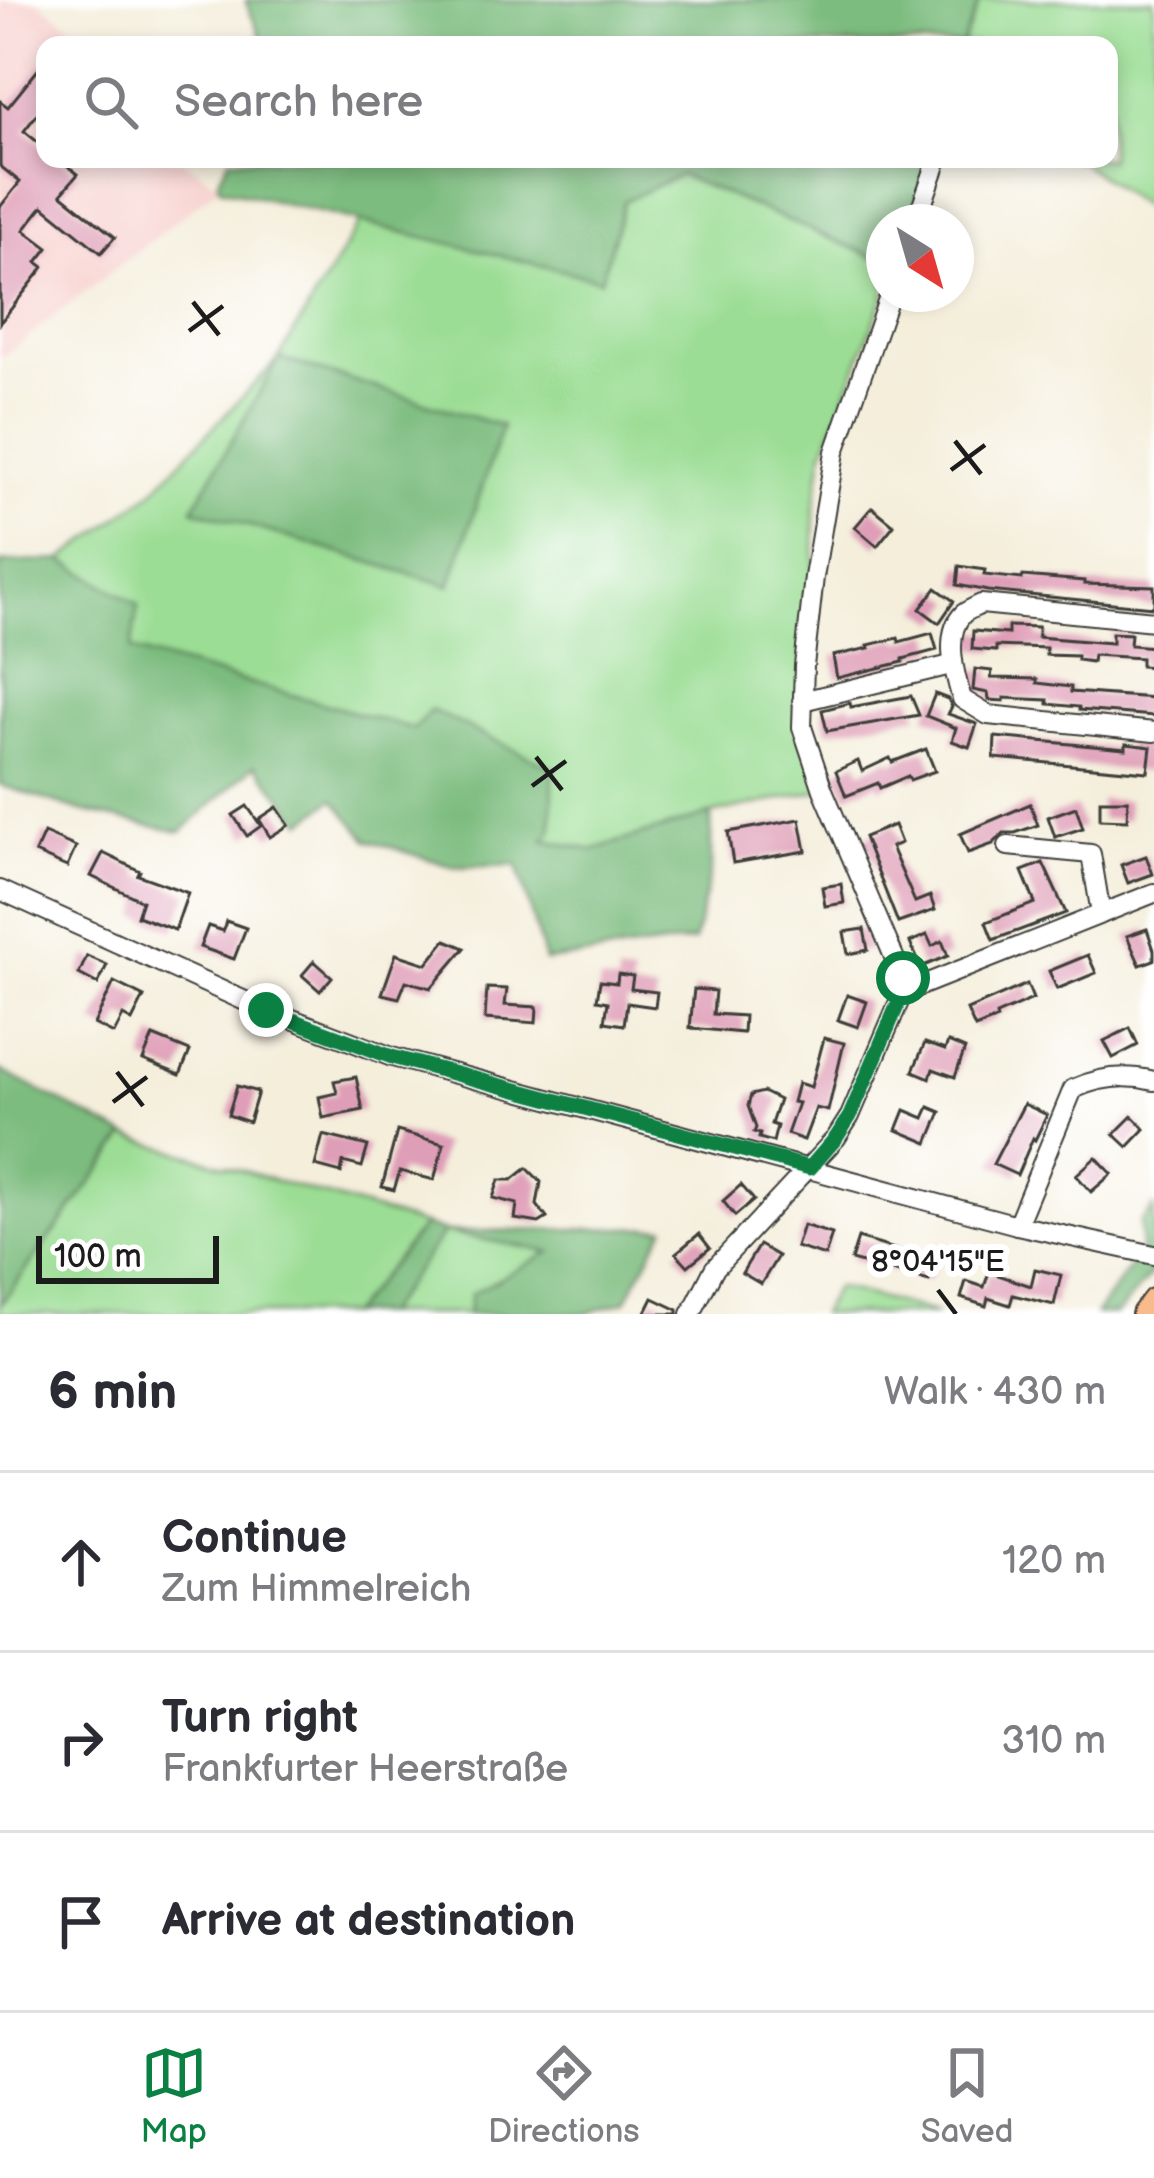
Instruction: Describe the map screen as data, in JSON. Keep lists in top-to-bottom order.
{
  "scale_bar": "100 m",
  "north": "bottom right",
  "page": {
    "search": "Search here",
    "scale": "100 m",
    "heading": ["6 min", "Walk · 430 m"],
    "list": [
      ["Continue", "Zum Himmelreich", "120 m"],
      ["Turn right", "Frankfurter Heerstraße", "310 m"],
      "Arrive at destination"
    ],
    "nav": ["Map", "Directions", "Saved"]
  },
  "coordinates": ["8°04'15\"E"]
}
